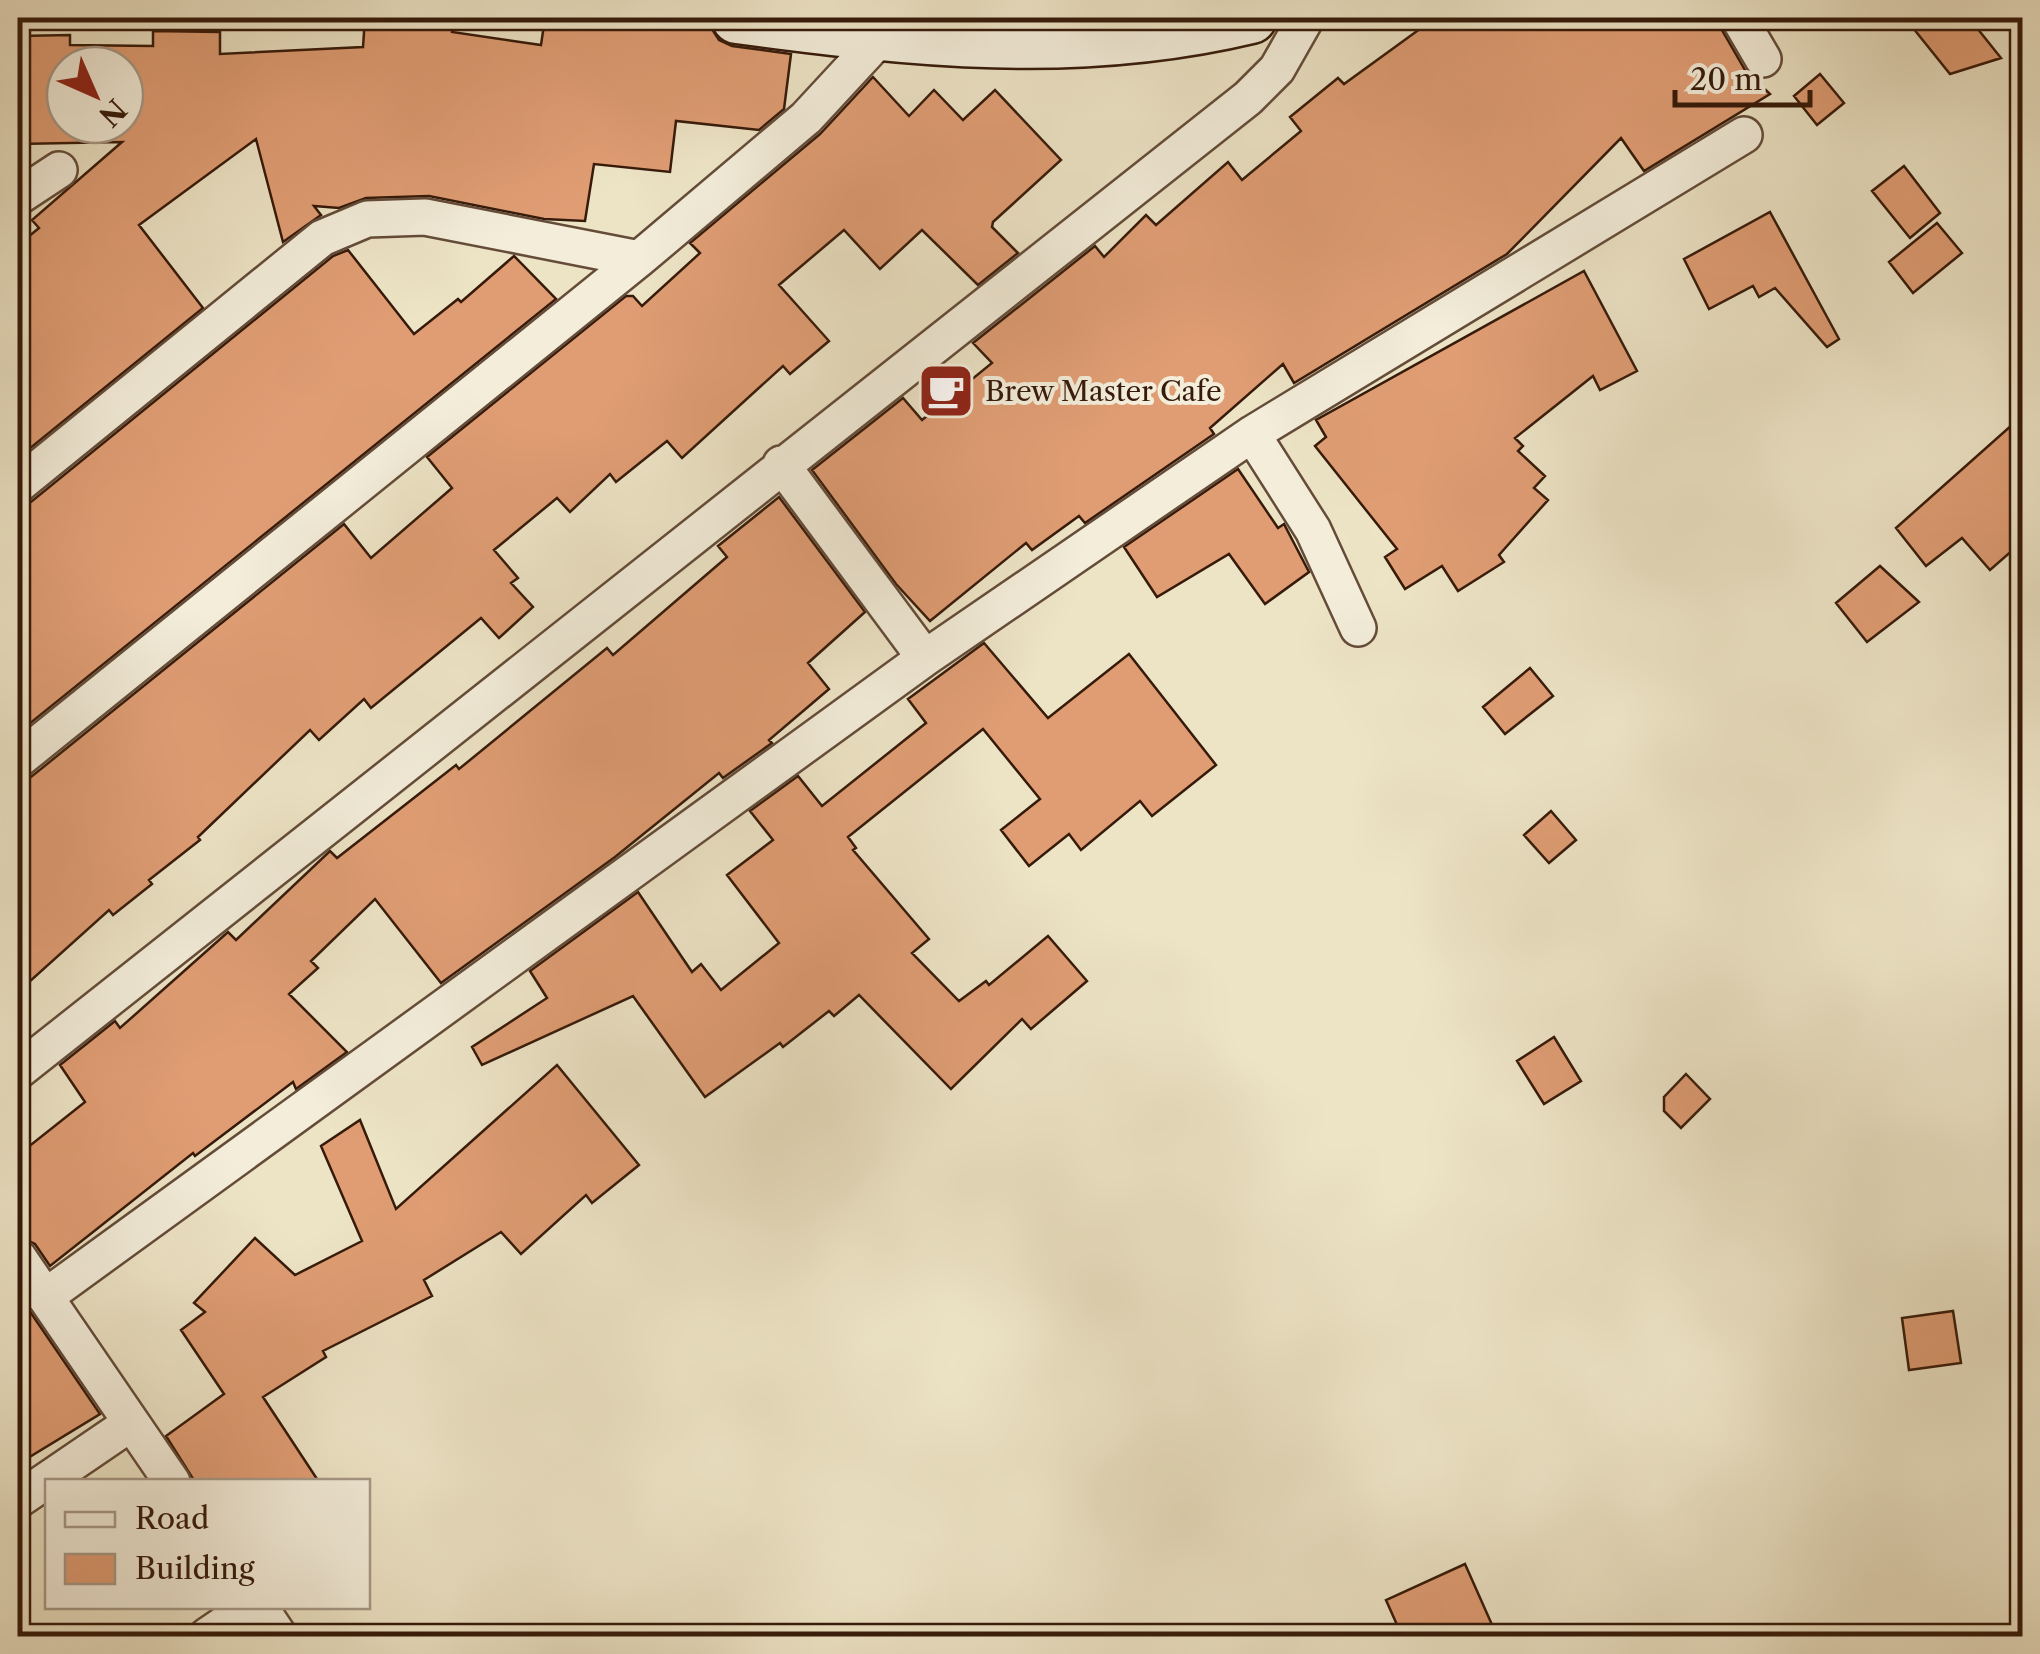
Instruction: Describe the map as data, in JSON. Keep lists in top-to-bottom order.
{
  "places": {
    "cafe": ["Brew Master Cafe"]
  },
  "legend": ["Road", "Building"],
  "scale_bar": "20 m",
  "north": "bottom right"
}
